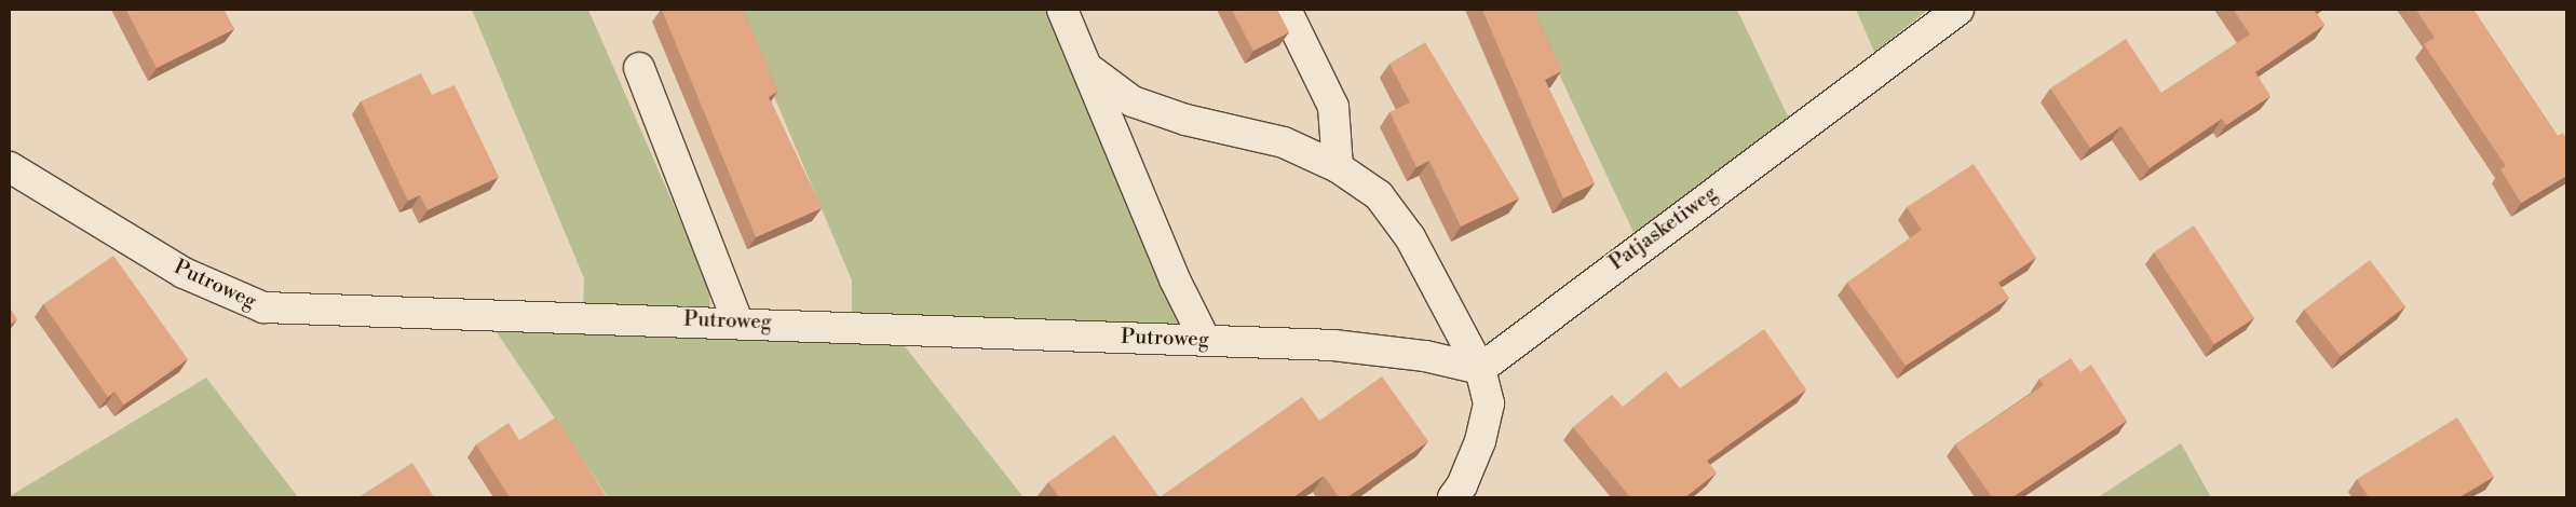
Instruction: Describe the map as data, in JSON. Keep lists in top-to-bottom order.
{
  "streets": {
    "street": ["Patjasketiweg", "Putroweg"]
  },
  "crossings": [
    ["Patjasketiweg", "Putroweg"]
  ]
}
